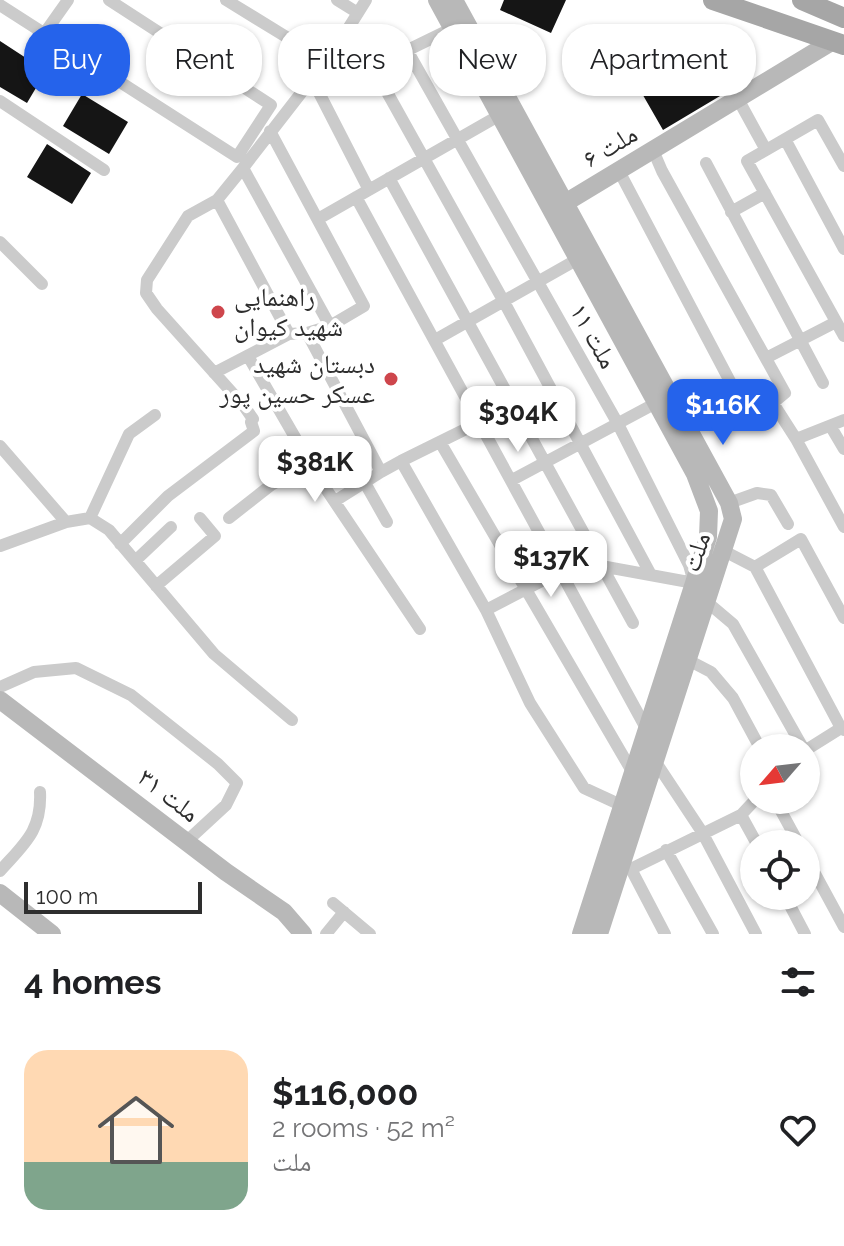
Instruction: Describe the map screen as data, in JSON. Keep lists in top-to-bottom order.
{
  "streets": {
    "main road": ["ملت ۶", "ملت", "ملت ۳۱"],
    "street": ["ملت ۱۱"]
  },
  "crossings": [
    ["ملت ۶", "ملت"],
    ["ملت ۱۱", "ملت"]
  ],
  "places": ["راهنمایی شهید کیوان", "دبستان شهید عسکر حسین پور"],
  "scale_bar": "100 m",
  "north": "bottom left",
  "page": {
    "chip": [
      "Buy",
      "Rent",
      "Filters",
      "New",
      "Apartment"
    ],
    "price": [
      "$116K",
      "$304K",
      "$381K",
      "$137K"
    ],
    "scale": "100 m",
    "heading": "4 homes",
    "list": [
      {
        "name": "$116,000",
        "note": "2 rooms · 52 m² · ملت"
      }
    ]
  }
}
